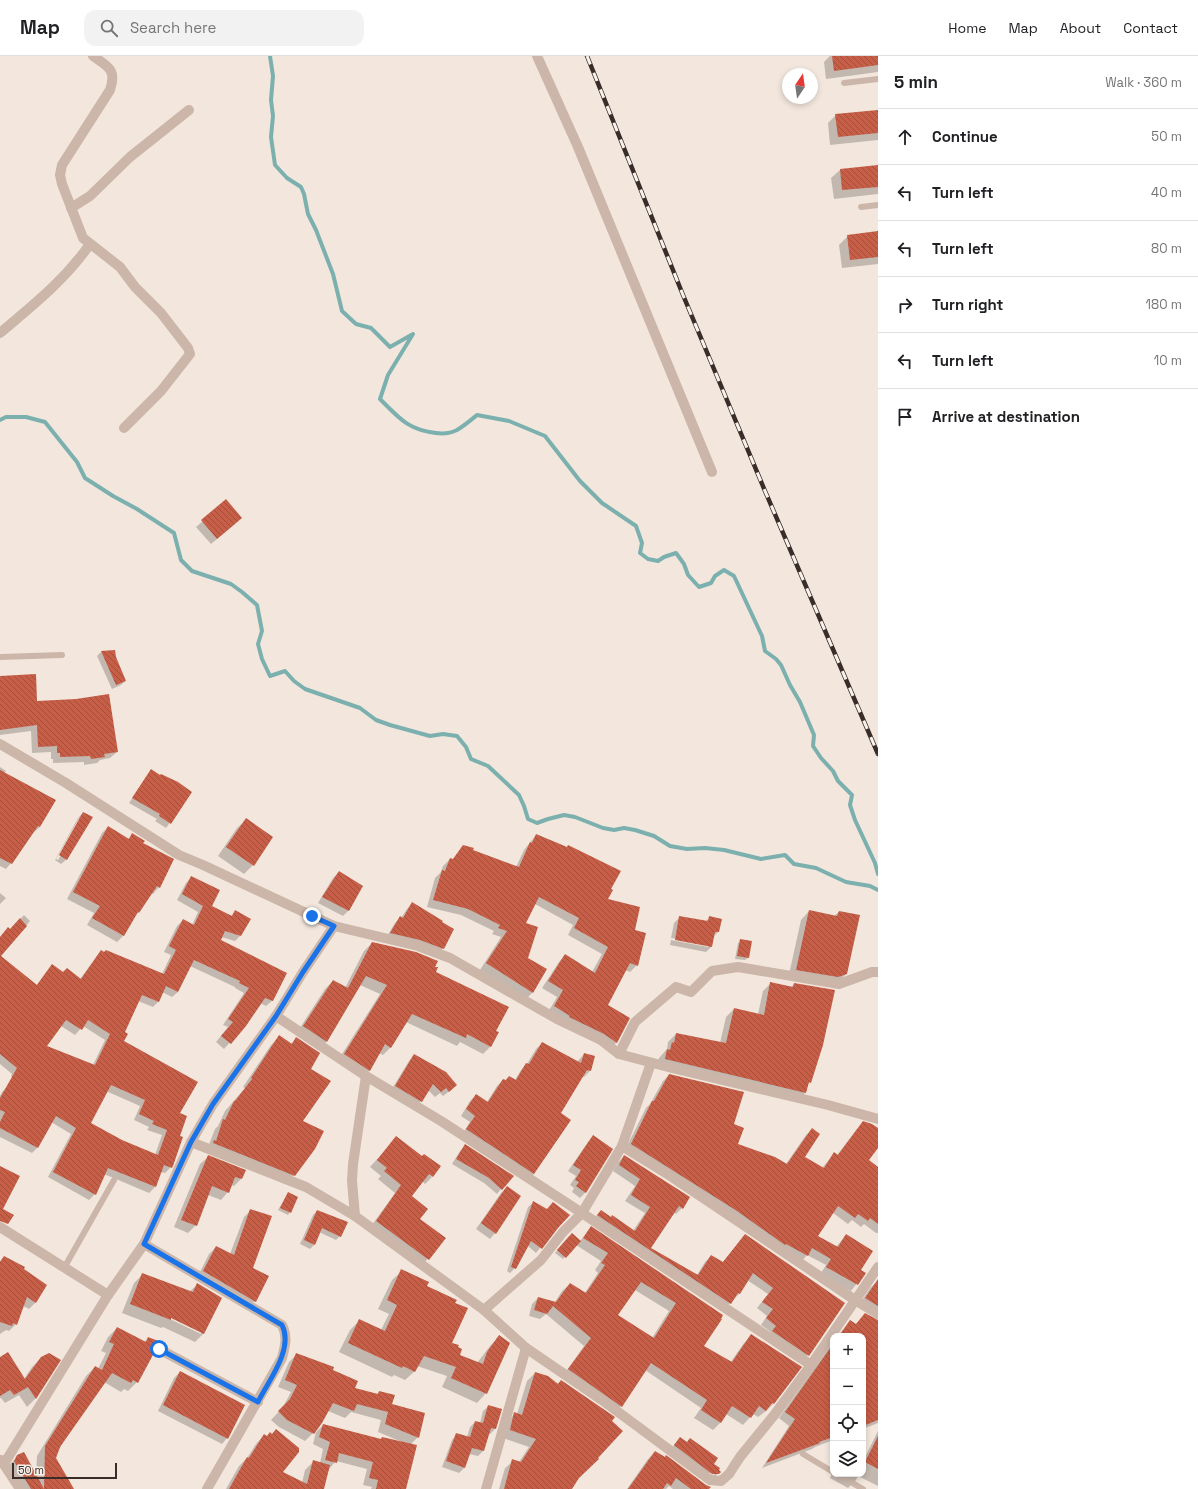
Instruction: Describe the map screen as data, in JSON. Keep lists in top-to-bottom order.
{
  "scale_bar": "50 m",
  "north": "top",
  "page": {
    "header": "Map",
    "search": "Search here",
    "nav": [
      "Home",
      "Map",
      "About",
      "Contact"
    ],
    "heading": ["5 min", "Walk · 360 m"],
    "list": [
      ["Continue", "50 m"],
      ["Turn left", "40 m"],
      ["Turn left", "80 m"],
      ["Turn right", "180 m"],
      ["Turn left", "10 m"],
      "Arrive at destination"
    ],
    "map_buttons": ["+", "−"],
    "scale": "50 m"
  }
}
